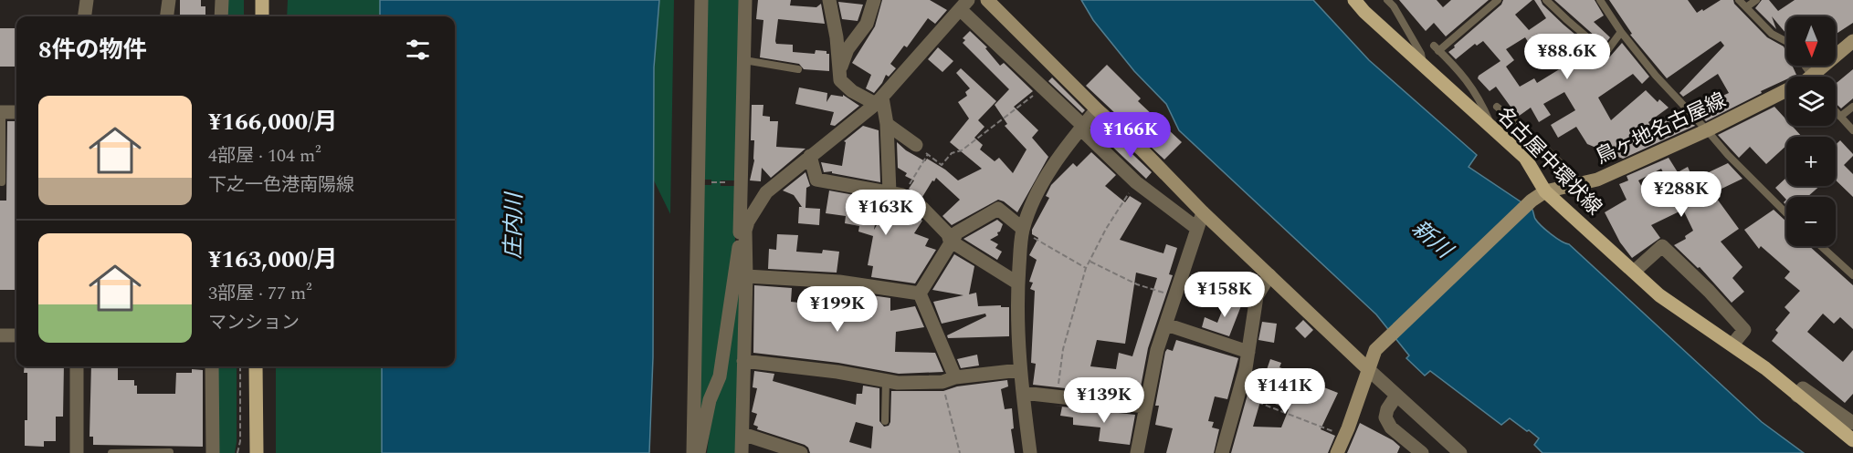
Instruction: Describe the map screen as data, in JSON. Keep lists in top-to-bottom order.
{
  "streets": {
    "main road": ["鳥ヶ地名古屋線", "名古屋中環状線"]
  },
  "crossings": [
    ["鳥ヶ地名古屋線", "名古屋中環状線"]
  ],
  "water": ["庄内川", "新川"],
  "north": "bottom",
  "page": {
    "map_buttons": ["+", "−"],
    "heading": "8件の物件",
    "price": [
      "¥88.6K",
      "¥166K",
      "¥288K",
      "¥163K",
      "¥158K",
      "¥199K",
      "¥141K",
      "¥139K"
    ],
    "list": [
      {
        "name": "¥166,000/月",
        "note": "4部屋 · 104 m² · 下之一色港南陽線"
      },
      {
        "name": "¥163,000/月",
        "note": "3部屋 · 77 m² · マンション"
      }
    ]
  }
}
